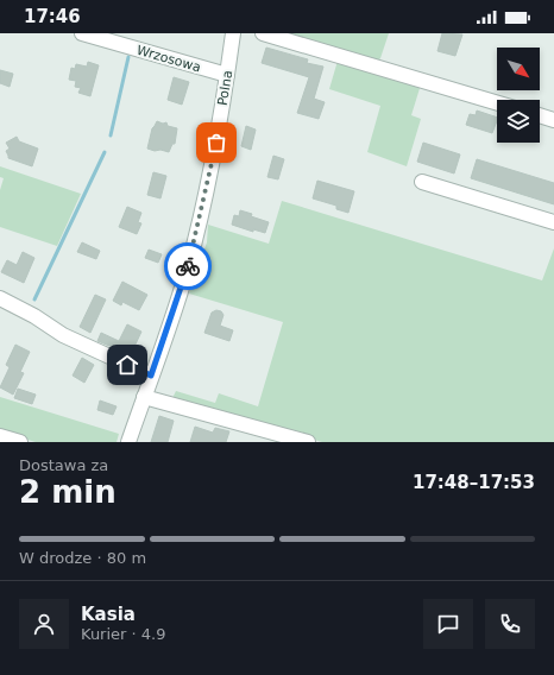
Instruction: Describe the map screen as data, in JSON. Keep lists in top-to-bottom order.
{
  "streets": {
    "street": ["Wrzosowa", "Polna"]
  },
  "crossings": [
    ["Wrzosowa", "Polna"]
  ],
  "north": "bottom right",
  "page": {
    "status": "17:46",
    "heading": ["2 min", "Dostawa za", "17:48–17:53"],
    "panel": ["Kasia", "Kurier · 4.9"],
    "bar": "W drodze · 80 m"
  }
}
